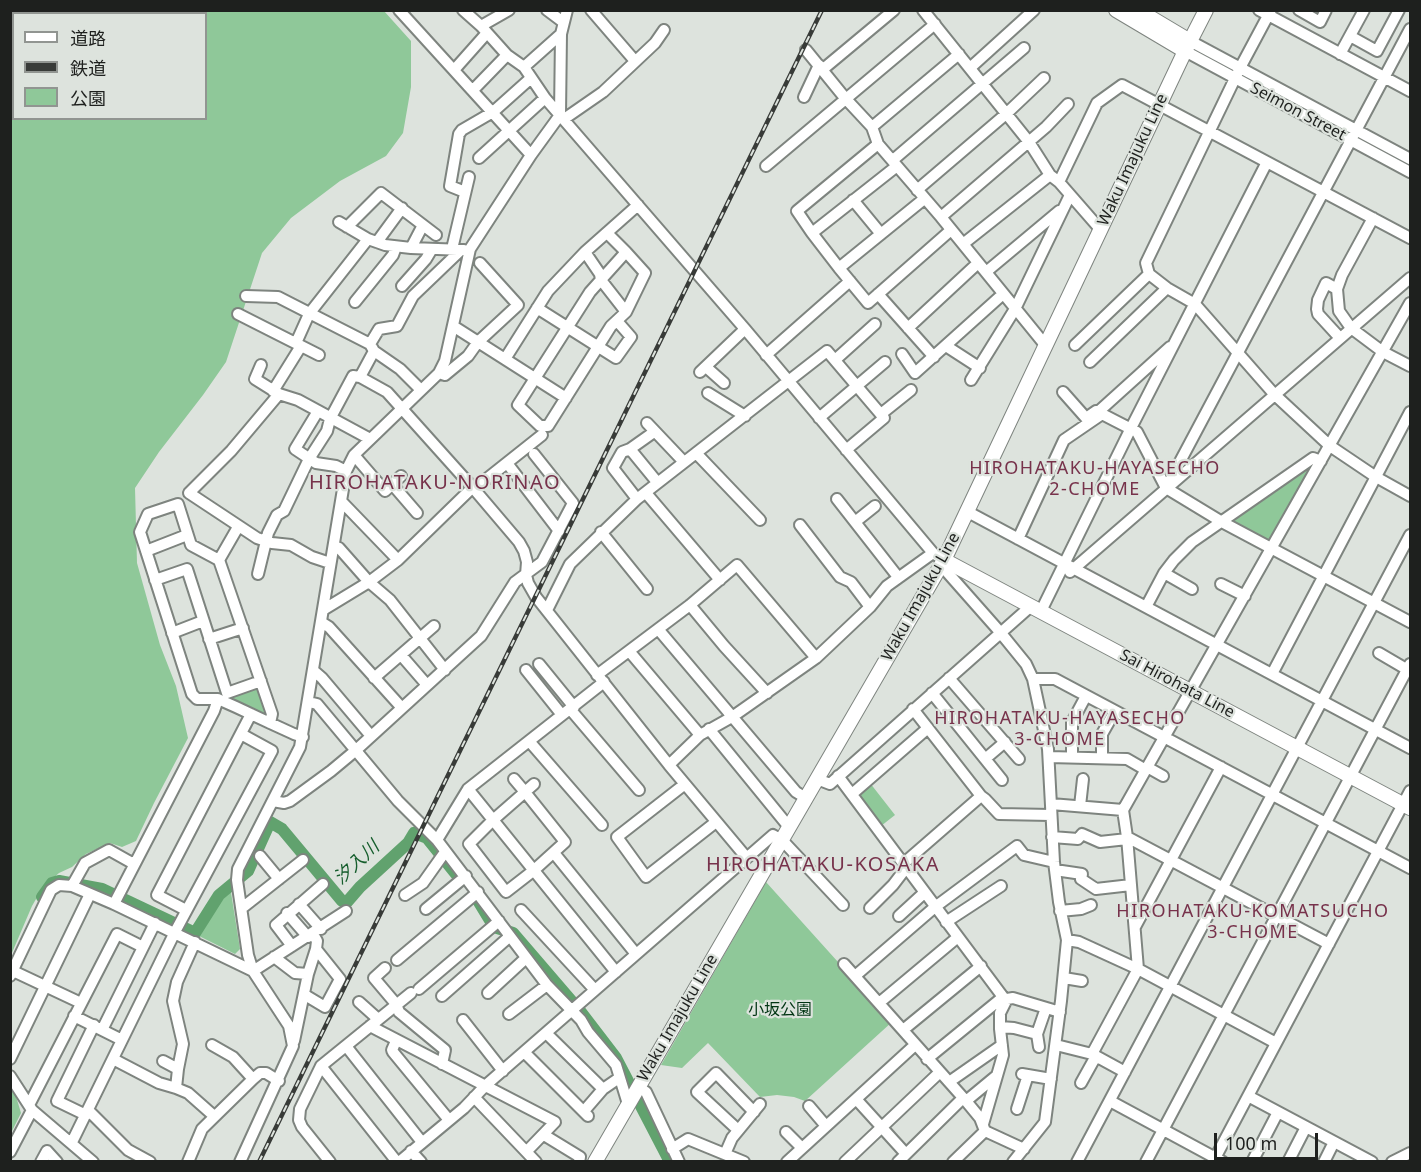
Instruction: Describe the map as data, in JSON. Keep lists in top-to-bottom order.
{
  "streets": {
    "main road": ["Waku Imajuku Line", "Sai Hirohata Line"],
    "street": ["Seimon Street"]
  },
  "crossings": [
    ["Seimon Street", "Waku Imajuku Line"],
    ["Waku Imajuku Line", "Sai Hirohata Line"]
  ],
  "districts": [
    "HIROHATAKU-HAYASECHO 2-CHOME",
    "HIROHATAKU-NORINAO",
    "HIROHATAKU-HAYASECHO 3-CHOME",
    "HIROHATAKU-KOSAKA",
    "HIROHATAKU-KOMATSUCHO 3-CHOME"
  ],
  "water": ["汐入川"],
  "parks": ["小坂公園"],
  "legend": ["道路", "鉄道", "公園"],
  "scale_bar": "100 m"
}
